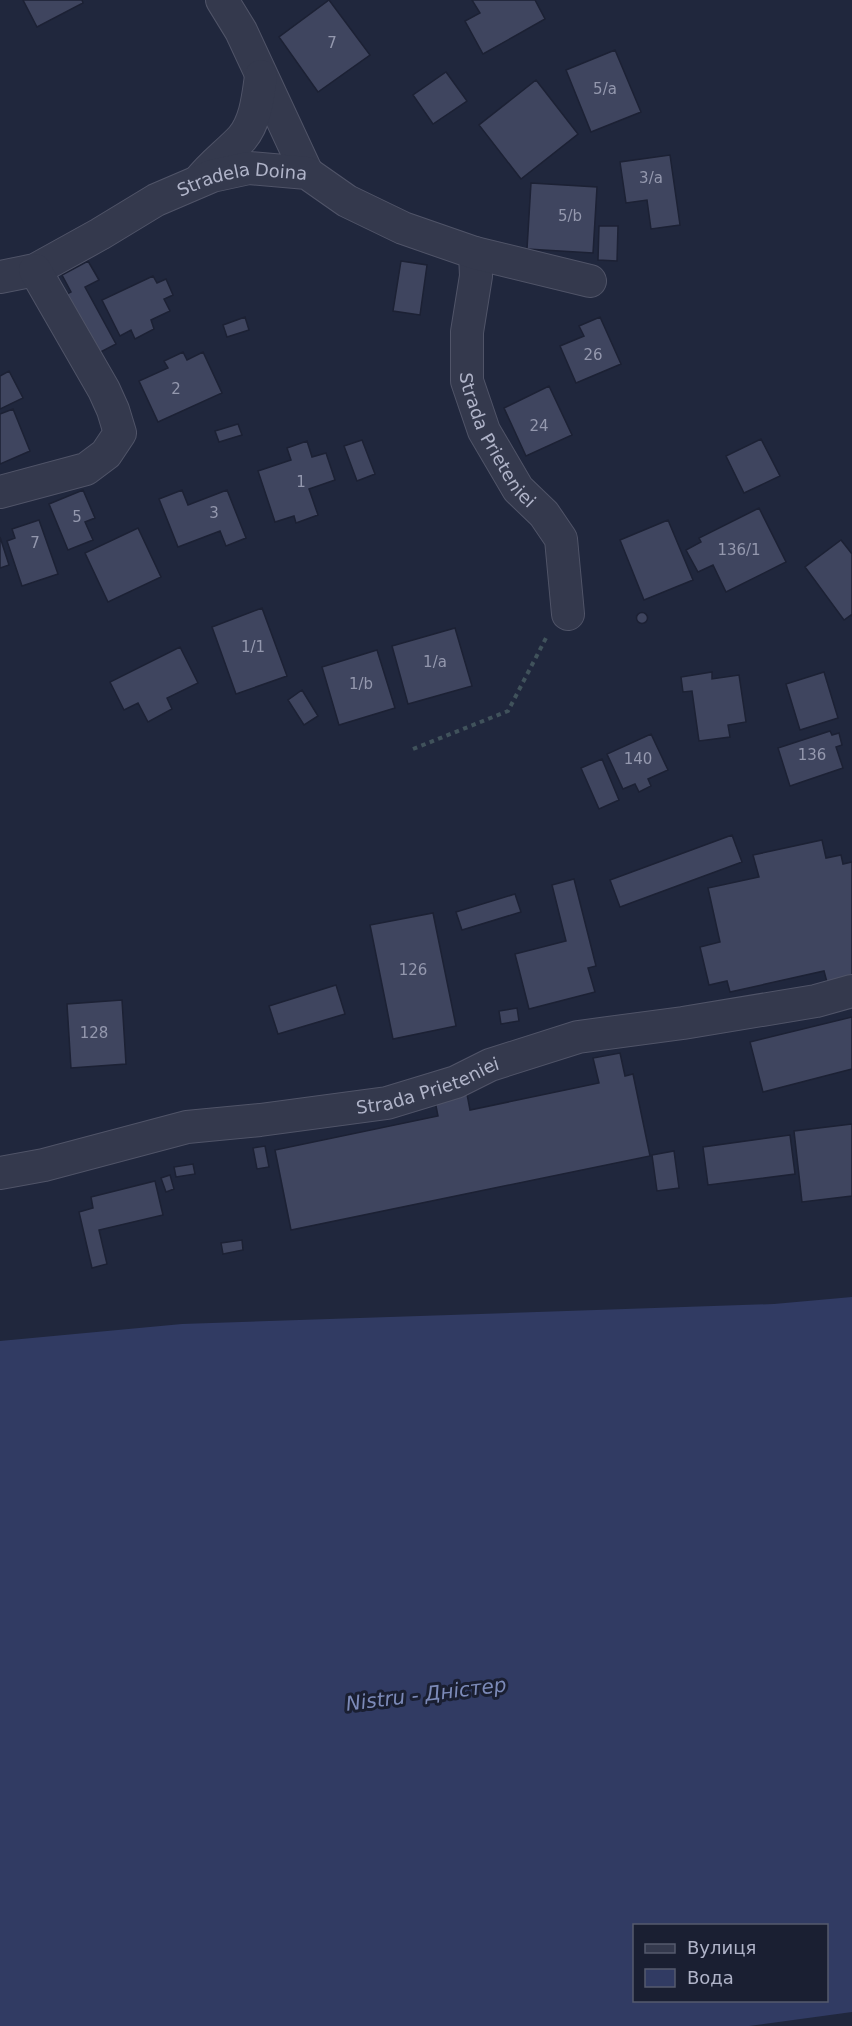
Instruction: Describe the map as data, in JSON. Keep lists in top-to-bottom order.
{
  "streets": {
    "street": ["Stradela Doina", "Strada Prieteniei"]
  },
  "crossings": [
    ["Stradela Doina", "Strada Prieteniei"]
  ],
  "water": ["Nistru - Дністер"],
  "house_numbers": [
    "7",
    "5/a",
    "3/a",
    "5/b",
    "26",
    "2",
    "24",
    "1",
    "3",
    "5",
    "7",
    "136/1",
    "1/1",
    "1/a",
    "1/b",
    "136",
    "140",
    "126",
    "128"
  ],
  "legend": ["Вулиця", "Вода"]
}
